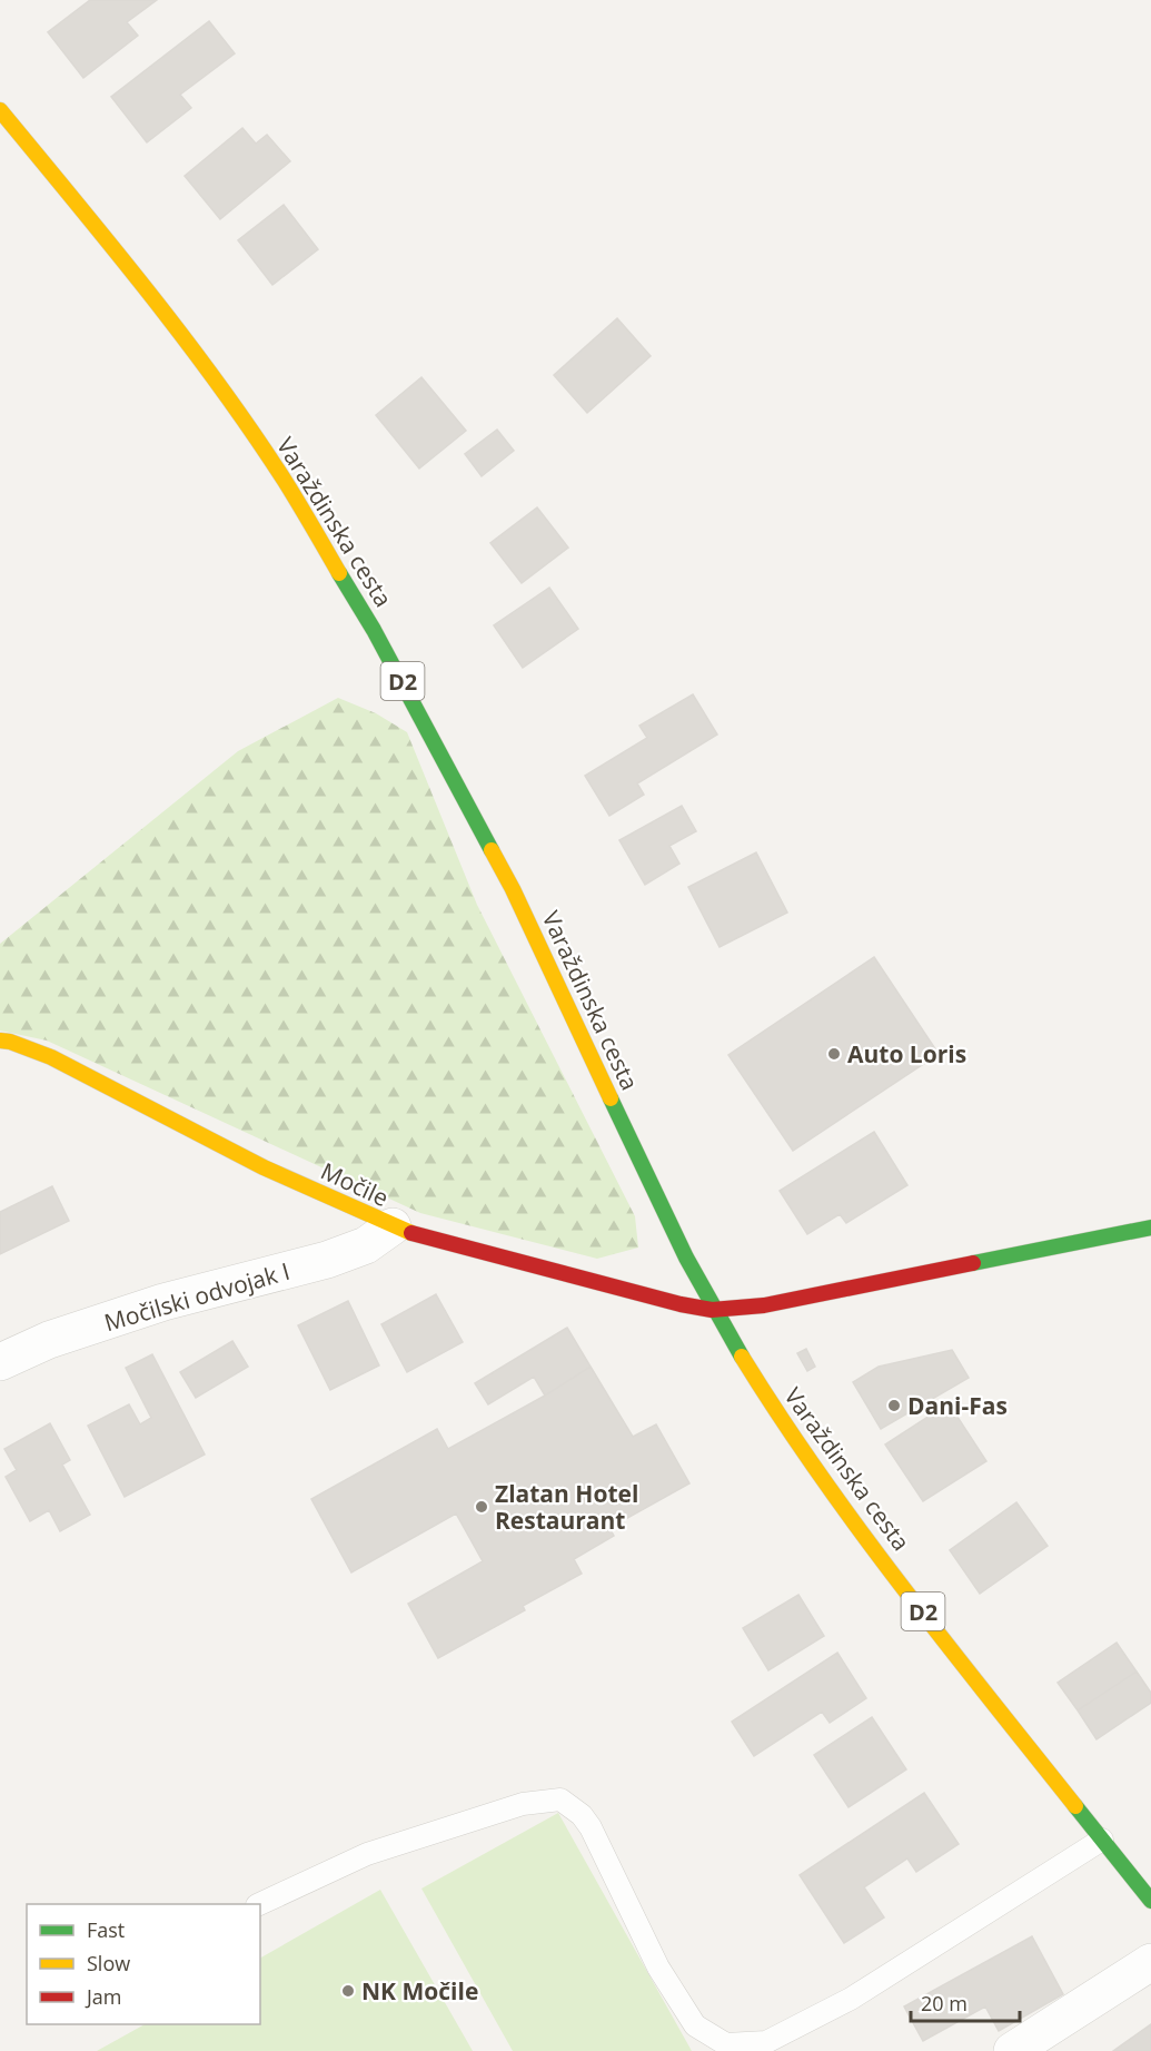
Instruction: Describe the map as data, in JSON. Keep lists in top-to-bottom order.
{
  "streets": {
    "main road": ["Varaždinska cesta", "D2", "Močile"],
    "street": ["Močilski odvojak I"]
  },
  "crossings": [
    ["Varaždinska cesta", "Močile"],
    ["Močile", "Močilski odvojak I"]
  ],
  "places": [
    "Auto Loris",
    "Dani-Fas",
    "Zlatan Hotel Restaurant",
    "NK Močile"
  ],
  "legend": ["Fast", "Slow", "Jam"],
  "scale_bar": "20 m"
}
